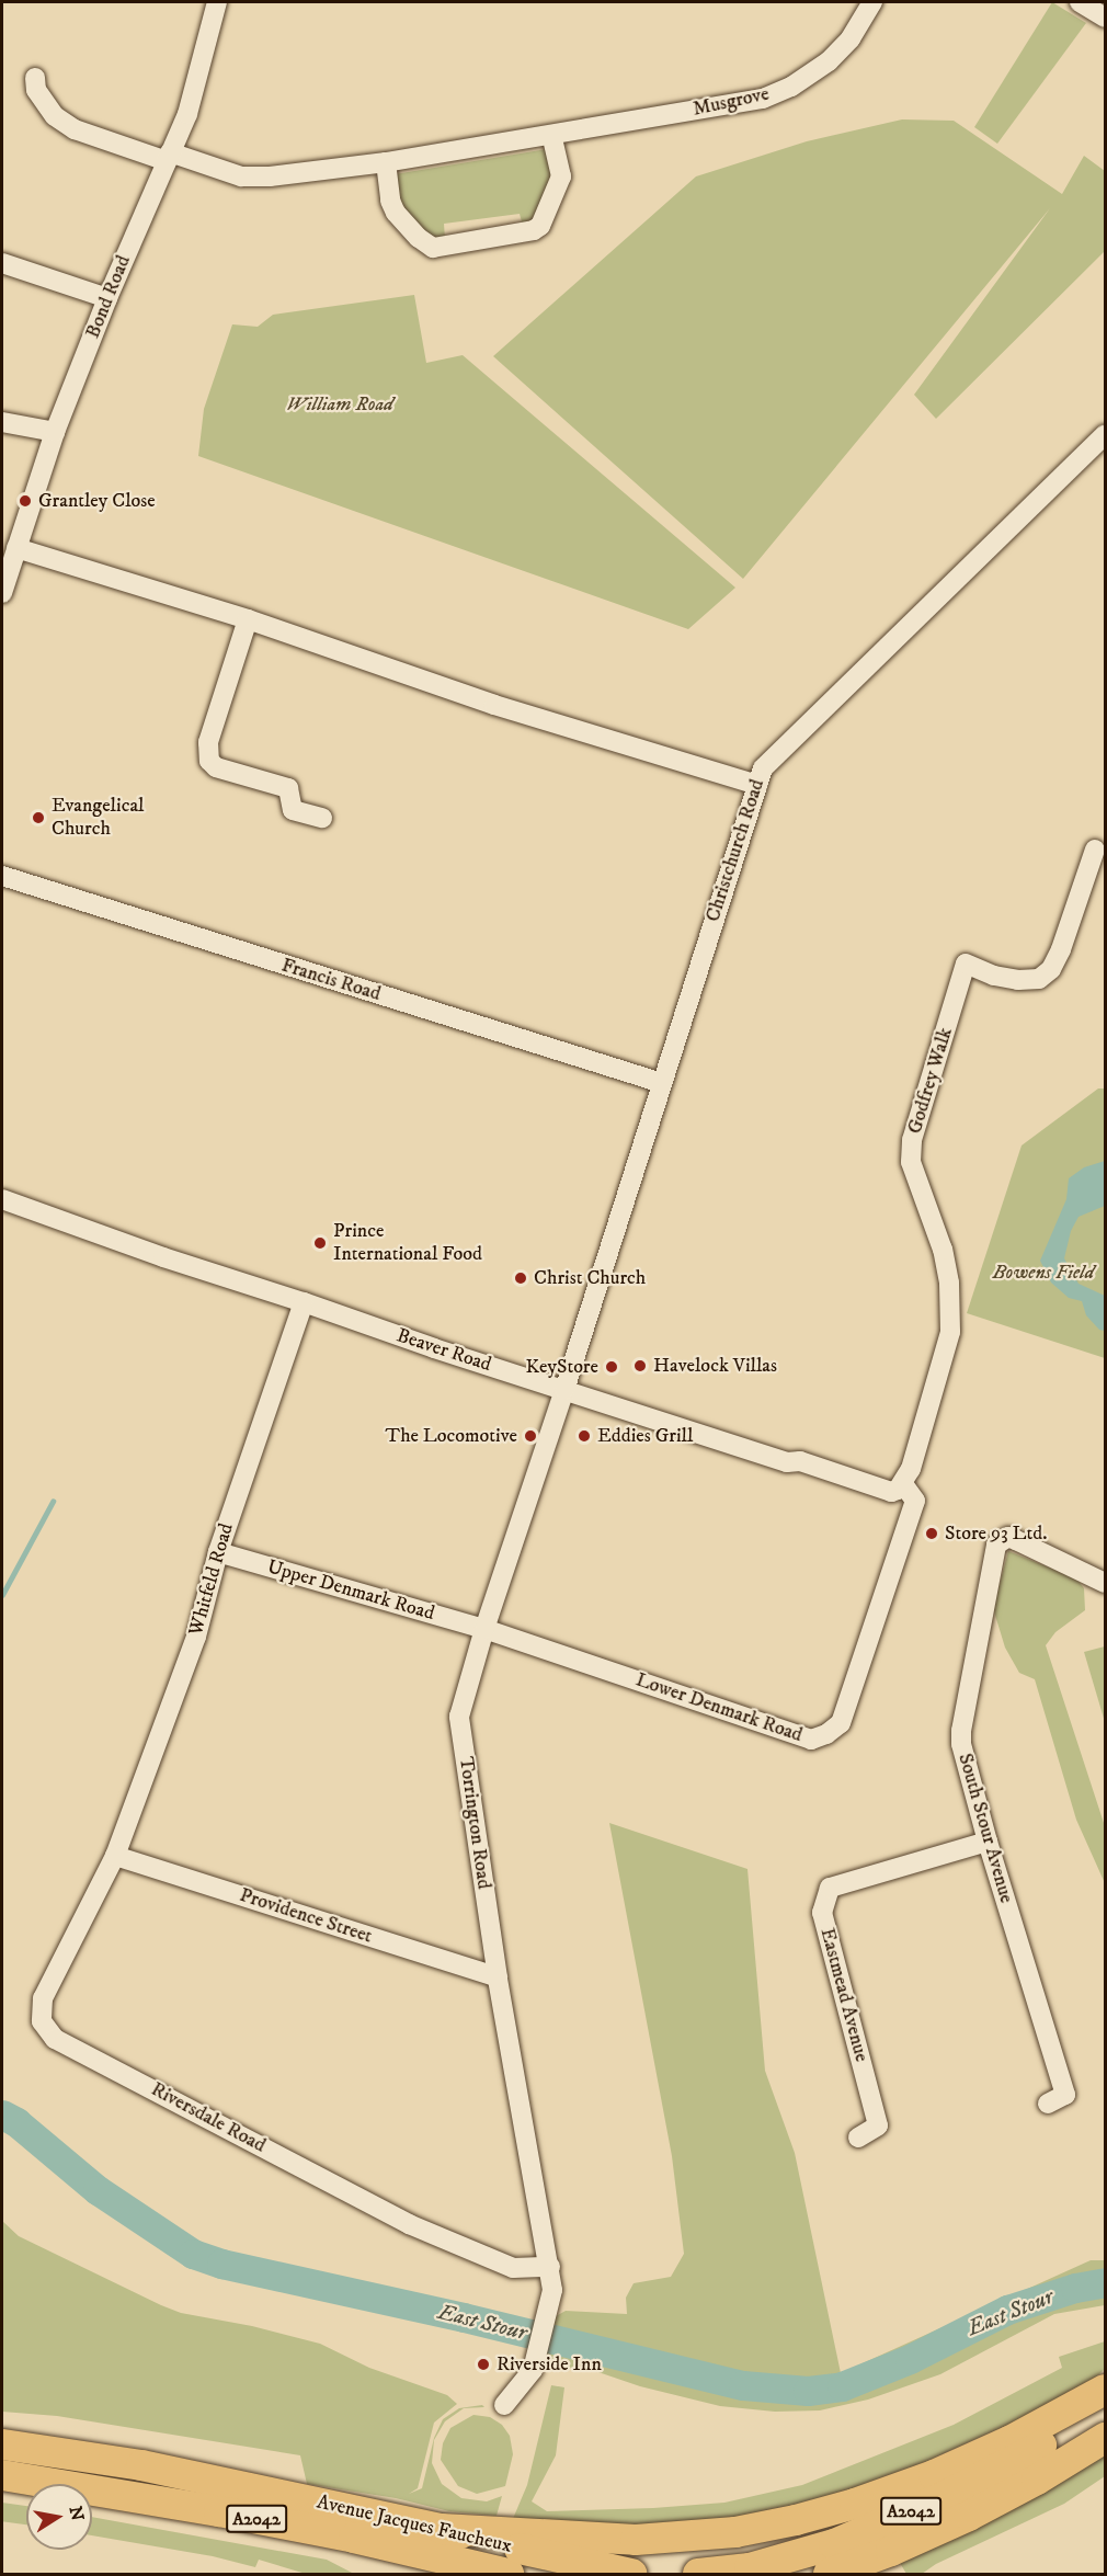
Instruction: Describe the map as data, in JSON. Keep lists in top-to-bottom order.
{
  "streets": {
    "main road": ["A2042", "Avenue Jacques Faucheux"],
    "street": [
      "Musgrove",
      "Bond Road",
      "Christchurch Road",
      "Francis Road",
      "Godfrey Walk",
      "Beaver Road",
      "Whitfeld Road",
      "Upper Denmark Road",
      "Lower Denmark Road",
      "Torrington Road",
      "South Stour Avenue",
      "Providence Street",
      "Eastmead Avenue",
      "Riversdale Road"
    ]
  },
  "crossings": [
    ["Musgrove", "Bond Road"],
    ["Christchurch Road", "Francis Road"],
    ["Christchurch Road", "Beaver Road"],
    ["Christchurch Road", "Torrington Road"],
    ["Godfrey Walk", "Beaver Road"],
    ["Godfrey Walk", "Lower Denmark Road"],
    ["Beaver Road", "Whitfeld Road"],
    ["Beaver Road", "Lower Denmark Road"],
    ["Beaver Road", "Torrington Road"],
    ["Whitfeld Road", "Upper Denmark Road"],
    ["Whitfeld Road", "Providence Street"],
    ["Whitfeld Road", "Riversdale Road"],
    ["Upper Denmark Road", "Lower Denmark Road"],
    ["Upper Denmark Road", "Torrington Road"],
    ["Lower Denmark Road", "Torrington Road"],
    ["Torrington Road", "Providence Street"],
    ["Torrington Road", "Riversdale Road"],
    ["South Stour Avenue", "Eastmead Avenue"],
    ["Providence Street", "Riversdale Road"]
  ],
  "water": ["East Stour"],
  "parks": ["William Road", "Bowens Field"],
  "places": [
    "Grantley Close",
    "Evangelical Church",
    "Prince International Food",
    "Christ Church",
    "Havelock Villas",
    "KeyStore",
    "The Locomotive",
    "Eddies Grill",
    "Store 93 Ltd.",
    "Riverside Inn"
  ],
  "north": "right"
}
